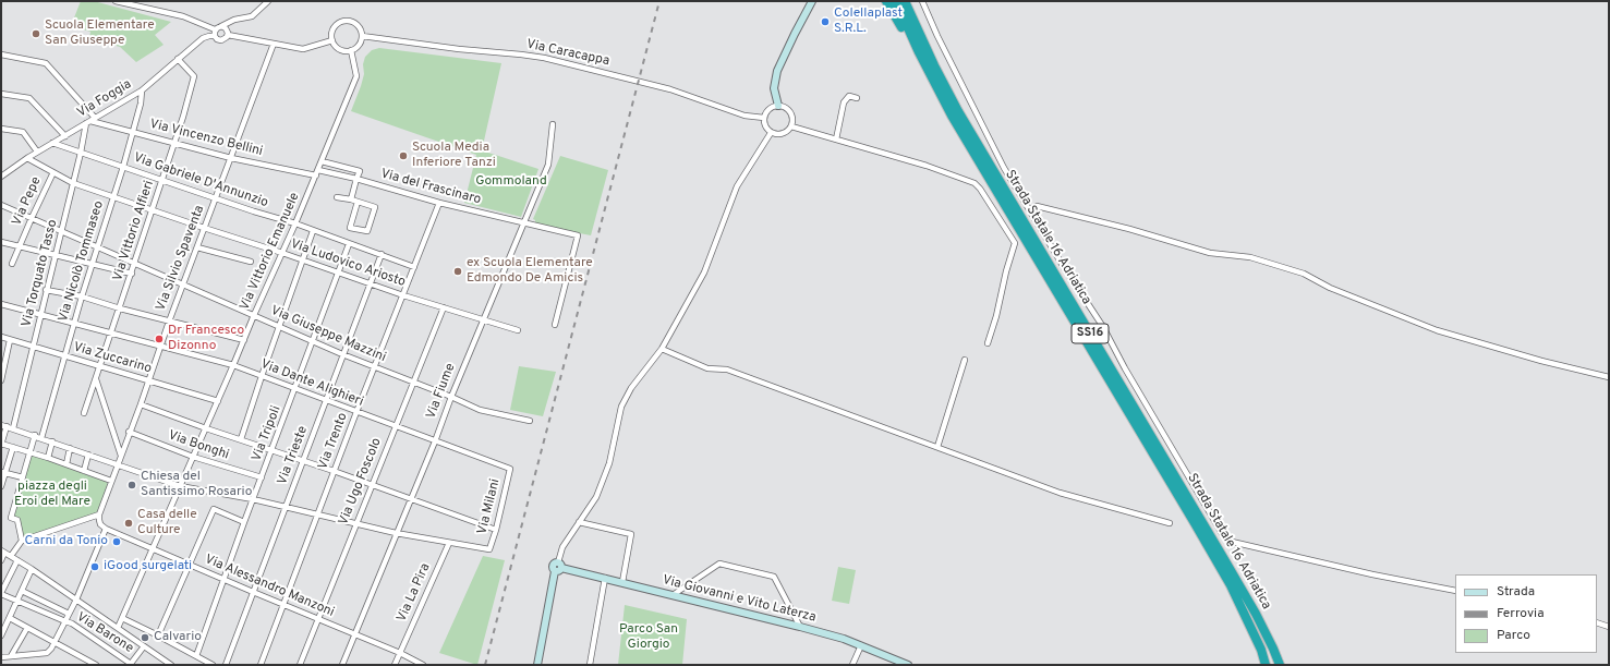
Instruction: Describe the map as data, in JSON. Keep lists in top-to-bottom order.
{
  "streets": {
    "highway": ["Strada Statale 16 Adriatica", "SS16"],
    "street": [
      "Via Caracappa",
      "Via Foggia",
      "Via Vincenzo Bellini",
      "Via Gabriele D'Annunzio",
      "Via del Frascinaro",
      "Via Pepe",
      "Via Vittorio Alfieri",
      "Via Vittorio Emanuele",
      "Via Silvio Spaventa",
      "Via Nicolò Tommaseo",
      "Via Ludovico Ariosto",
      "Via Torquato Tasso",
      "Via Giuseppe Mazzini",
      "Via Zuccarino",
      "Via Dante Alighieri",
      "Via Fiume",
      "Via Tripoli",
      "Via Trento",
      "Via Bonghi",
      "Via Trieste",
      "Via Ugo Foscolo",
      "Via Milani",
      "Via Alessandro Manzoni",
      "Via La Pira",
      "Via Giovanni e Vito Laterza",
      "Via Barone"
    ]
  },
  "crossings": [
    ["Via Caracappa", "Via Vittorio Emanuele"],
    ["Via Foggia", "Via Vincenzo Bellini"],
    ["Via Foggia", "Via Gabriele D'Annunzio"],
    ["Via Foggia", "Via Vittorio Alfieri"],
    ["Via Foggia", "Via Nicolò Tommaseo"],
    ["Via Foggia", "Via Ludovico Ariosto"],
    ["Via Foggia", "Via Torquato Tasso"],
    ["Via Vincenzo Bellini", "Via Vittorio Alfieri"],
    ["Via Vincenzo Bellini", "Via Vittorio Emanuele"],
    ["Via Vincenzo Bellini", "Via Silvio Spaventa"],
    ["Via Vincenzo Bellini", "Via Nicolò Tommaseo"],
    ["Via Vincenzo Bellini", "Via Torquato Tasso"],
    ["Via Gabriele D'Annunzio", "Via Vittorio Alfieri"],
    ["Via Gabriele D'Annunzio", "Via Vittorio Emanuele"],
    ["Via Gabriele D'Annunzio", "Via Silvio Spaventa"],
    ["Via Gabriele D'Annunzio", "Via Nicolò Tommaseo"],
    ["Via Gabriele D'Annunzio", "Via Torquato Tasso"],
    ["Via Gabriele D'Annunzio", "Via Tripoli"],
    ["Via Gabriele D'Annunzio", "Via Trento"],
    ["Via Gabriele D'Annunzio", "Via Trieste"],
    ["Via del Frascinaro", "Via Vittorio Emanuele"],
    ["Via del Frascinaro", "Via Fiume"],
    ["Via del Frascinaro", "Via Trento"],
    ["Via Pepe", "Via Ludovico Ariosto"],
    ["Via Pepe", "Via Giuseppe Mazzini"],
    ["Via Vittorio Alfieri", "Via Ludovico Ariosto"],
    ["Via Vittorio Alfieri", "Via Giuseppe Mazzini"],
    ["Via Vittorio Alfieri", "Via Zuccarino"],
    ["Via Vittorio Alfieri", "Via Dante Alighieri"],
    ["Via Vittorio Emanuele", "Via Ludovico Ariosto"],
    ["Via Vittorio Emanuele", "Via Giuseppe Mazzini"],
    ["Via Vittorio Emanuele", "Via Zuccarino"],
    ["Via Vittorio Emanuele", "Via Dante Alighieri"],
    ["Via Vittorio Emanuele", "Via Bonghi"],
    ["Via Vittorio Emanuele", "Via Alessandro Manzoni"],
    ["Via Silvio Spaventa", "Via Ludovico Ariosto"],
    ["Via Silvio Spaventa", "Via Giuseppe Mazzini"],
    ["Via Silvio Spaventa", "Via Zuccarino"],
    ["Via Silvio Spaventa", "Via Dante Alighieri"],
    ["Via Silvio Spaventa", "Via Bonghi"],
    ["Via Nicolò Tommaseo", "Via Ludovico Ariosto"],
    ["Via Nicolò Tommaseo", "Via Giuseppe Mazzini"],
    ["Via Nicolò Tommaseo", "Via Zuccarino"],
    ["Via Nicolò Tommaseo", "Via Dante Alighieri"],
    ["Via Ludovico Ariosto", "Via Torquato Tasso"],
    ["Via Ludovico Ariosto", "Via Fiume"],
    ["Via Ludovico Ariosto", "Via Tripoli"],
    ["Via Ludovico Ariosto", "Via Trento"],
    ["Via Ludovico Ariosto", "Via Trieste"],
    ["Via Ludovico Ariosto", "Via Ugo Foscolo"],
    ["Via Torquato Tasso", "Via Giuseppe Mazzini"],
    ["Via Torquato Tasso", "Via Zuccarino"],
    ["Via Torquato Tasso", "Via Dante Alighieri"],
    ["Via Giuseppe Mazzini", "Via Fiume"],
    ["Via Giuseppe Mazzini", "Via Tripoli"],
    ["Via Giuseppe Mazzini", "Via Trento"],
    ["Via Giuseppe Mazzini", "Via Trieste"],
    ["Via Giuseppe Mazzini", "Via Ugo Foscolo"],
    ["Via Dante Alighieri", "Via Fiume"],
    ["Via Dante Alighieri", "Via Tripoli"],
    ["Via Dante Alighieri", "Via Trento"],
    ["Via Dante Alighieri", "Via Trieste"],
    ["Via Dante Alighieri", "Via Ugo Foscolo"],
    ["Via Dante Alighieri", "Via Milani"],
    ["Via Fiume", "Via Alessandro Manzoni"],
    ["Via Tripoli", "Via Bonghi"],
    ["Via Tripoli", "Via Alessandro Manzoni"],
    ["Via Trento", "Via Alessandro Manzoni"],
    ["Via Trieste", "Via Alessandro Manzoni"],
    ["Via Ugo Foscolo", "Via Alessandro Manzoni"],
    ["Via Milani", "Via La Pira"],
    ["Via Alessandro Manzoni", "Via La Pira"]
  ],
  "parks": ["Gommoland", "piazza degli Eroi del Mare", "Parco San Giorgio"],
  "places": [
    "Colellaplast S.R.L.",
    "Scuola Elementare San Giuseppe",
    "Scuola Media Inferiore Tanzi",
    "ex Scuola Elementare Edmondo De Amicis",
    "Dr Francesco Dizonno",
    "Chiesa del Santissimo Rosario",
    "Casa delle Culture",
    "Carni da Tonio",
    "iGood surgelati",
    "Calvario"
  ],
  "legend": ["Strada", "Ferrovia", "Parco"]
}
